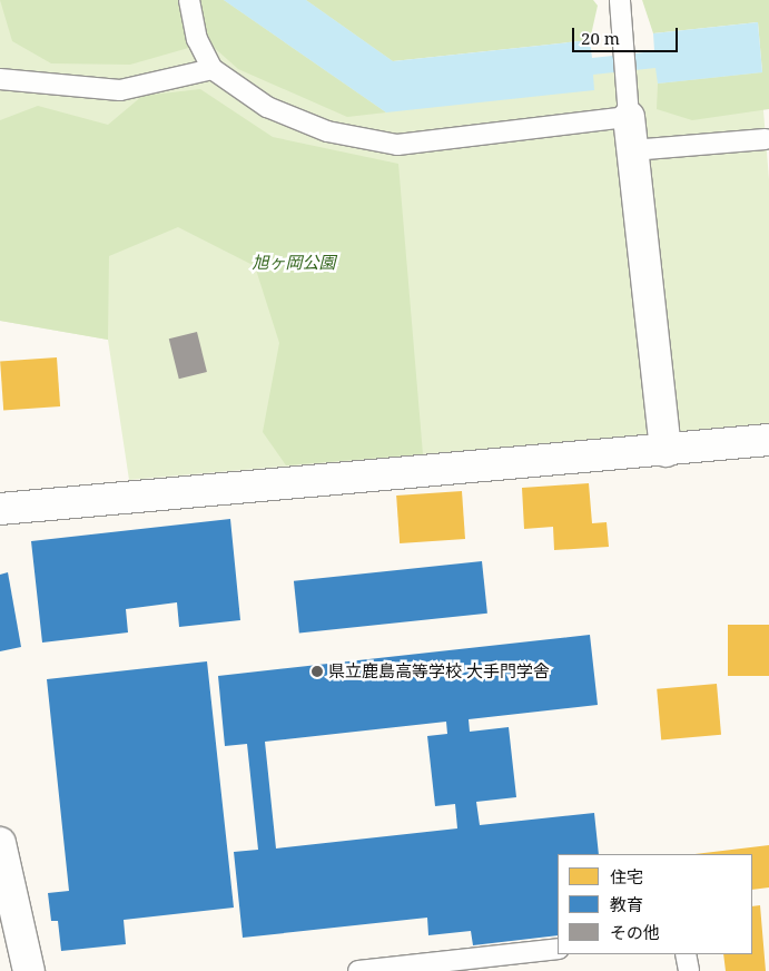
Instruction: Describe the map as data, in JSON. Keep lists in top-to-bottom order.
{
  "parks": ["旭ヶ岡公園"],
  "places": ["県立鹿島高等学校 大手門学舎"],
  "legend": ["住宅", "教育", "その他"],
  "scale_bar": "20 m"
}
